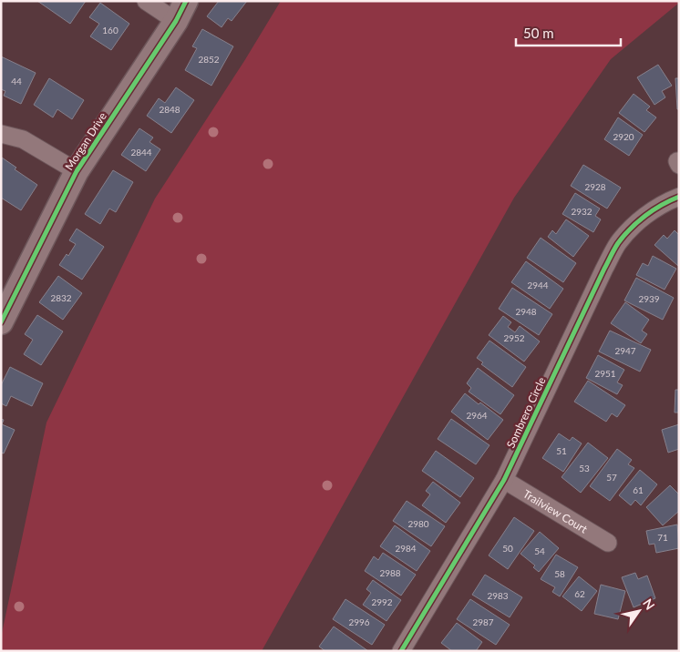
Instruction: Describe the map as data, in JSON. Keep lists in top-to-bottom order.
{
  "streets": {
    "street": ["Morgan Drive", "Sombrero Circle", "Trailview Court"]
  },
  "crossings": [
    ["Sombrero Circle", "Trailview Court"]
  ],
  "house_numbers": [
    "160",
    "2852",
    "44",
    "2848",
    "2920",
    "2844",
    "2928",
    "2932",
    "2944",
    "2832",
    "2939",
    "2948",
    "2952",
    "2947",
    "2951",
    "2964",
    "51",
    "53",
    "57",
    "61",
    "2980",
    "71",
    "2984",
    "50",
    "54",
    "2988",
    "58",
    "62",
    "2983",
    "2992",
    "2996",
    "2987"
  ],
  "scale_bar": "50 m",
  "north": "top right"
}
